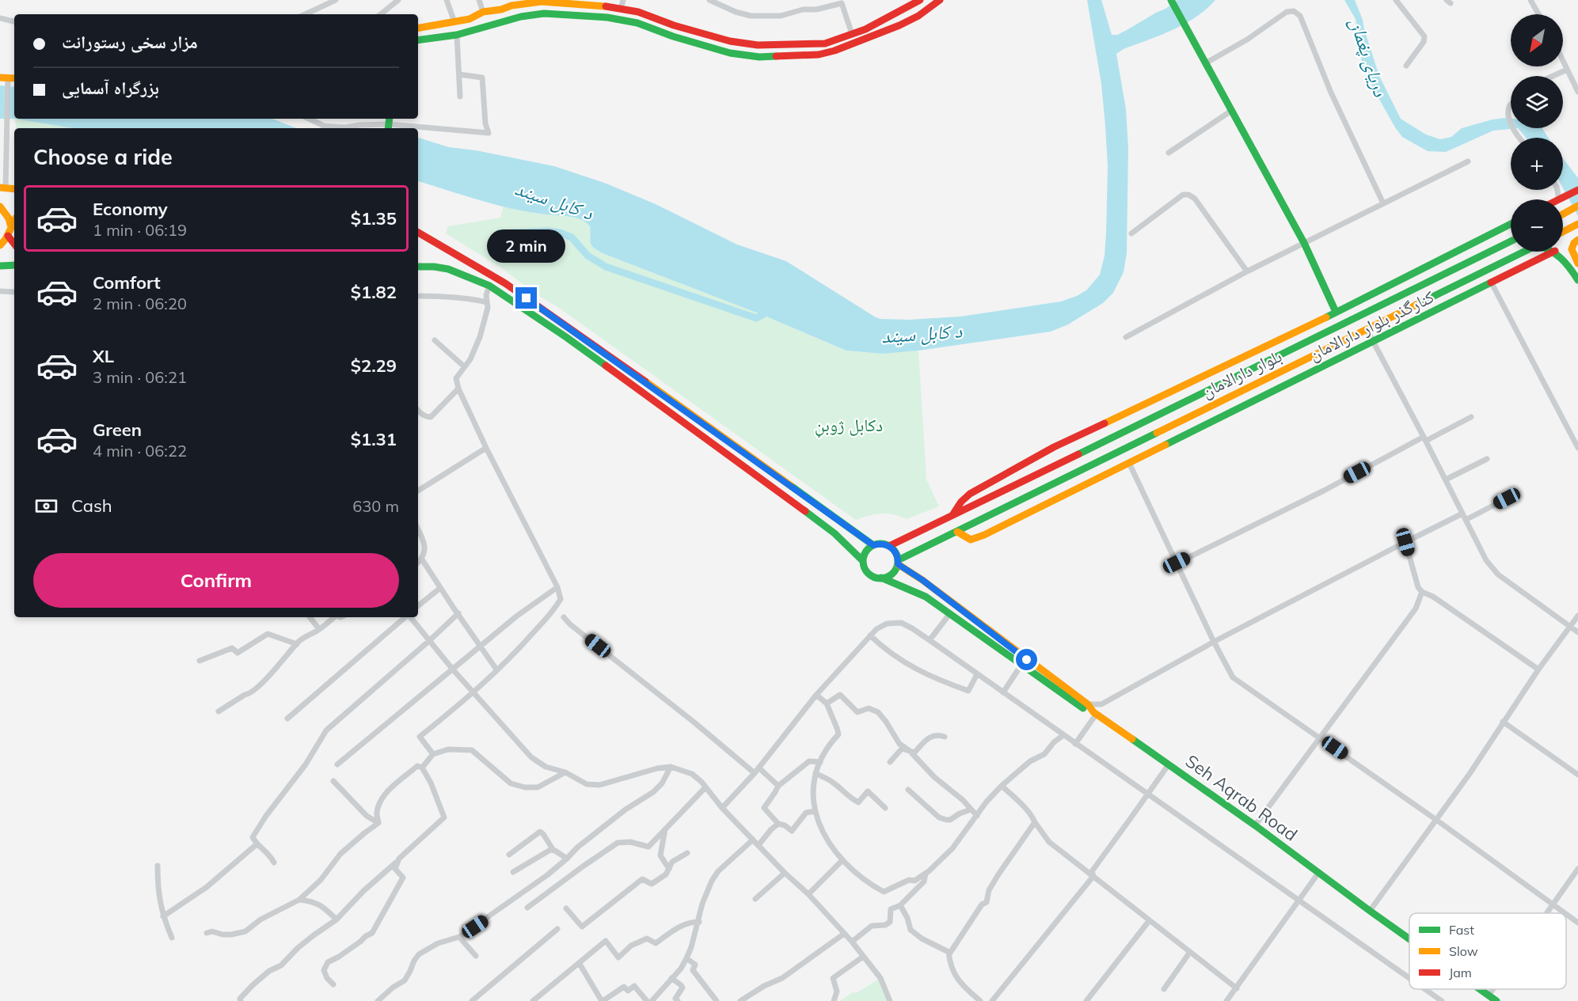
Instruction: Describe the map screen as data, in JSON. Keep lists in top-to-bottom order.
{
  "streets": {
    "main road": ["کنارگذر بلوار دارالامان", "بلوار دارالامان", "Seh Aqrab Road"]
  },
  "crossings": [
    ["کنارگذر بلوار دارالامان", "بلوار دارالامان"],
    ["بلوار دارالامان", "Seh Aqrab Road"]
  ],
  "water": ["دریای پغمان", "د کابل سيند"],
  "parks": ["دکابل ژوبڼ"],
  "legend": ["Fast", "Slow", "Jam"],
  "north": "bottom left",
  "page": {
    "map_buttons": ["+", "−"],
    "banner": ["مزار سخی رستورانت", "بزرگراه آسمایی"],
    "heading": "Choose a ride",
    "list": [
      {
        "name": "Economy",
        "note": "1 min · 06:19",
        "value": "$1.35"
      },
      {
        "name": "Comfort",
        "note": "2 min · 06:20",
        "value": "$1.82"
      },
      {
        "name": "XL",
        "note": "3 min · 06:21",
        "value": "$2.29"
      },
      {
        "name": "Green",
        "note": "4 min · 06:22",
        "value": "$1.31"
      }
    ],
    "bubble": "2 min",
    "pay": ["Cash", "630 m"],
    "buttons": "Confirm"
  }
}
